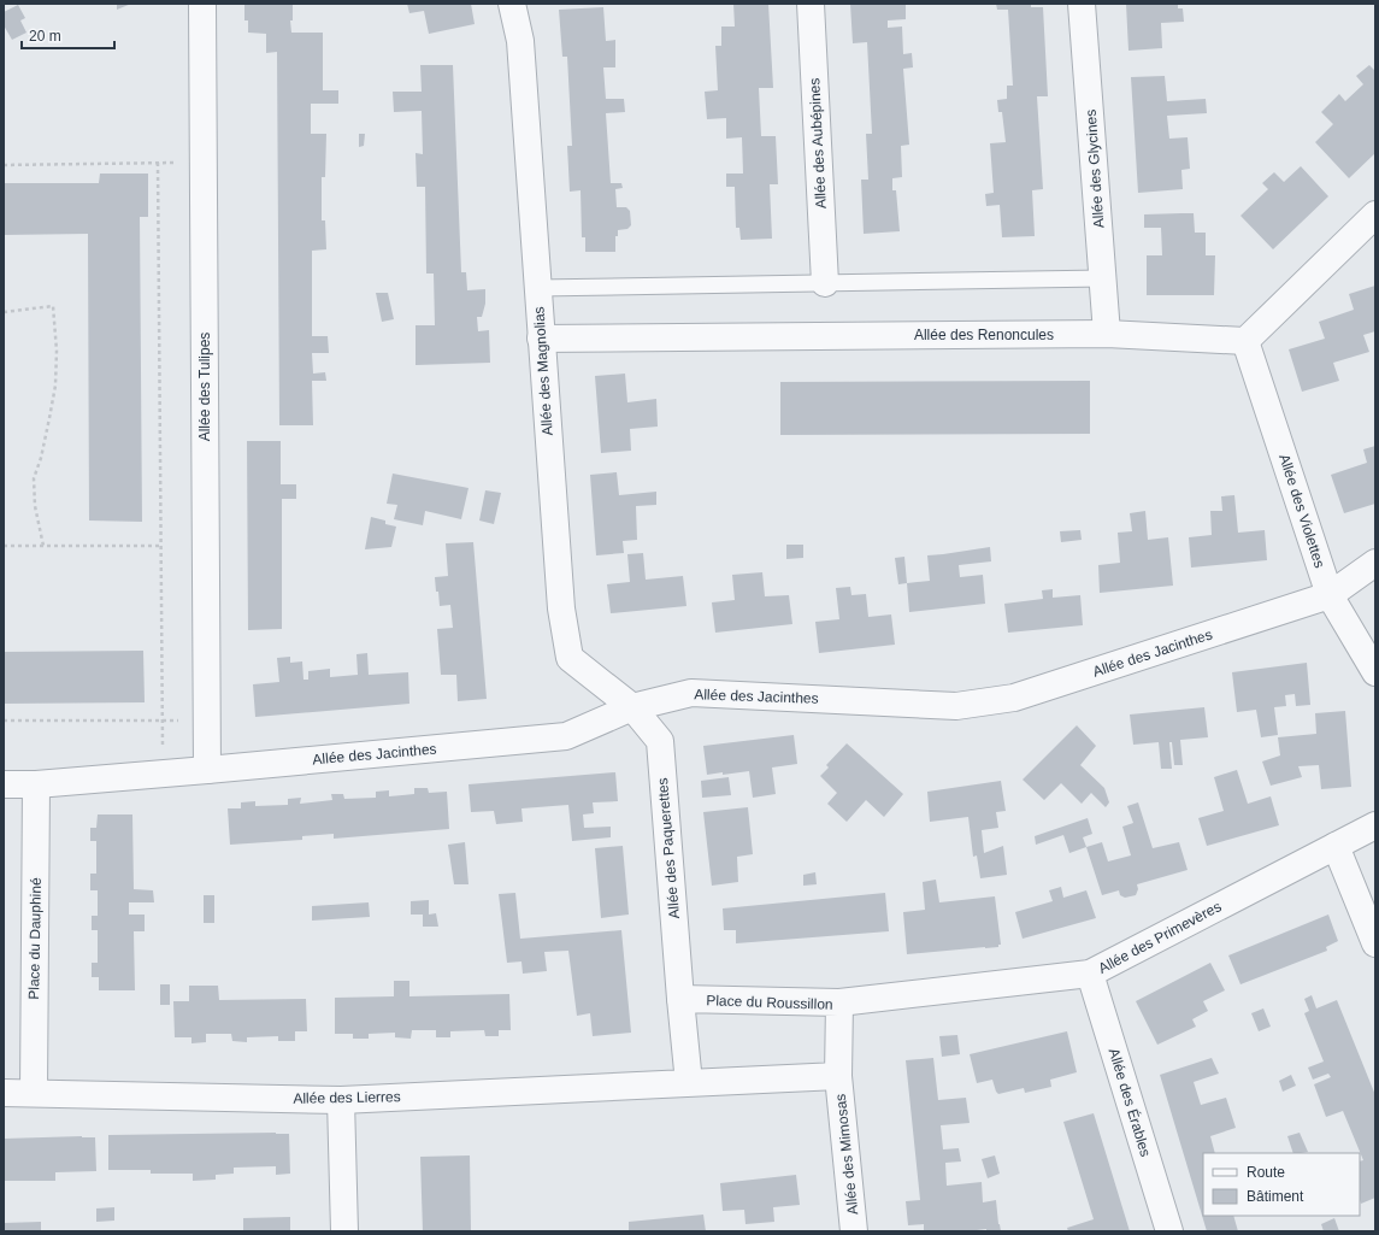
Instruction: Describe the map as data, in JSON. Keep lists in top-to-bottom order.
{
  "streets": {
    "street": [
      "Allée des Aubépines",
      "Allée des Glycines",
      "Allée des Renoncules",
      "Allée des Magnolias",
      "Allée des Tulipes",
      "Allée des Violettes",
      "Allée des Jacinthes",
      "Allée des Paquerettes",
      "Allée des Primevères",
      "Place du Dauphiné",
      "Place du Roussillon",
      "Allée des Lierres",
      "Allée des Érables",
      "Allée des Mimosas"
    ]
  },
  "crossings": [
    ["Allée des Glycines", "Allée des Renoncules"],
    ["Allée des Renoncules", "Allée des Magnolias"],
    ["Allée des Renoncules", "Allée des Violettes"],
    ["Allée des Magnolias", "Allée des Jacinthes"],
    ["Allée des Magnolias", "Allée des Paquerettes"],
    ["Allée des Tulipes", "Allée des Jacinthes"],
    ["Allée des Violettes", "Allée des Jacinthes"],
    ["Allée des Jacinthes", "Allée des Paquerettes"],
    ["Allée des Jacinthes", "Place du Dauphiné"],
    ["Allée des Paquerettes", "Place du Roussillon"],
    ["Allée des Primevères", "Place du Roussillon"],
    ["Allée des Primevères", "Allée des Érables"],
    ["Place du Dauphiné", "Allée des Lierres"],
    ["Place du Roussillon", "Allée des Mimosas"]
  ],
  "legend": ["Route", "Bâtiment"],
  "scale_bar": "20 m"
}
